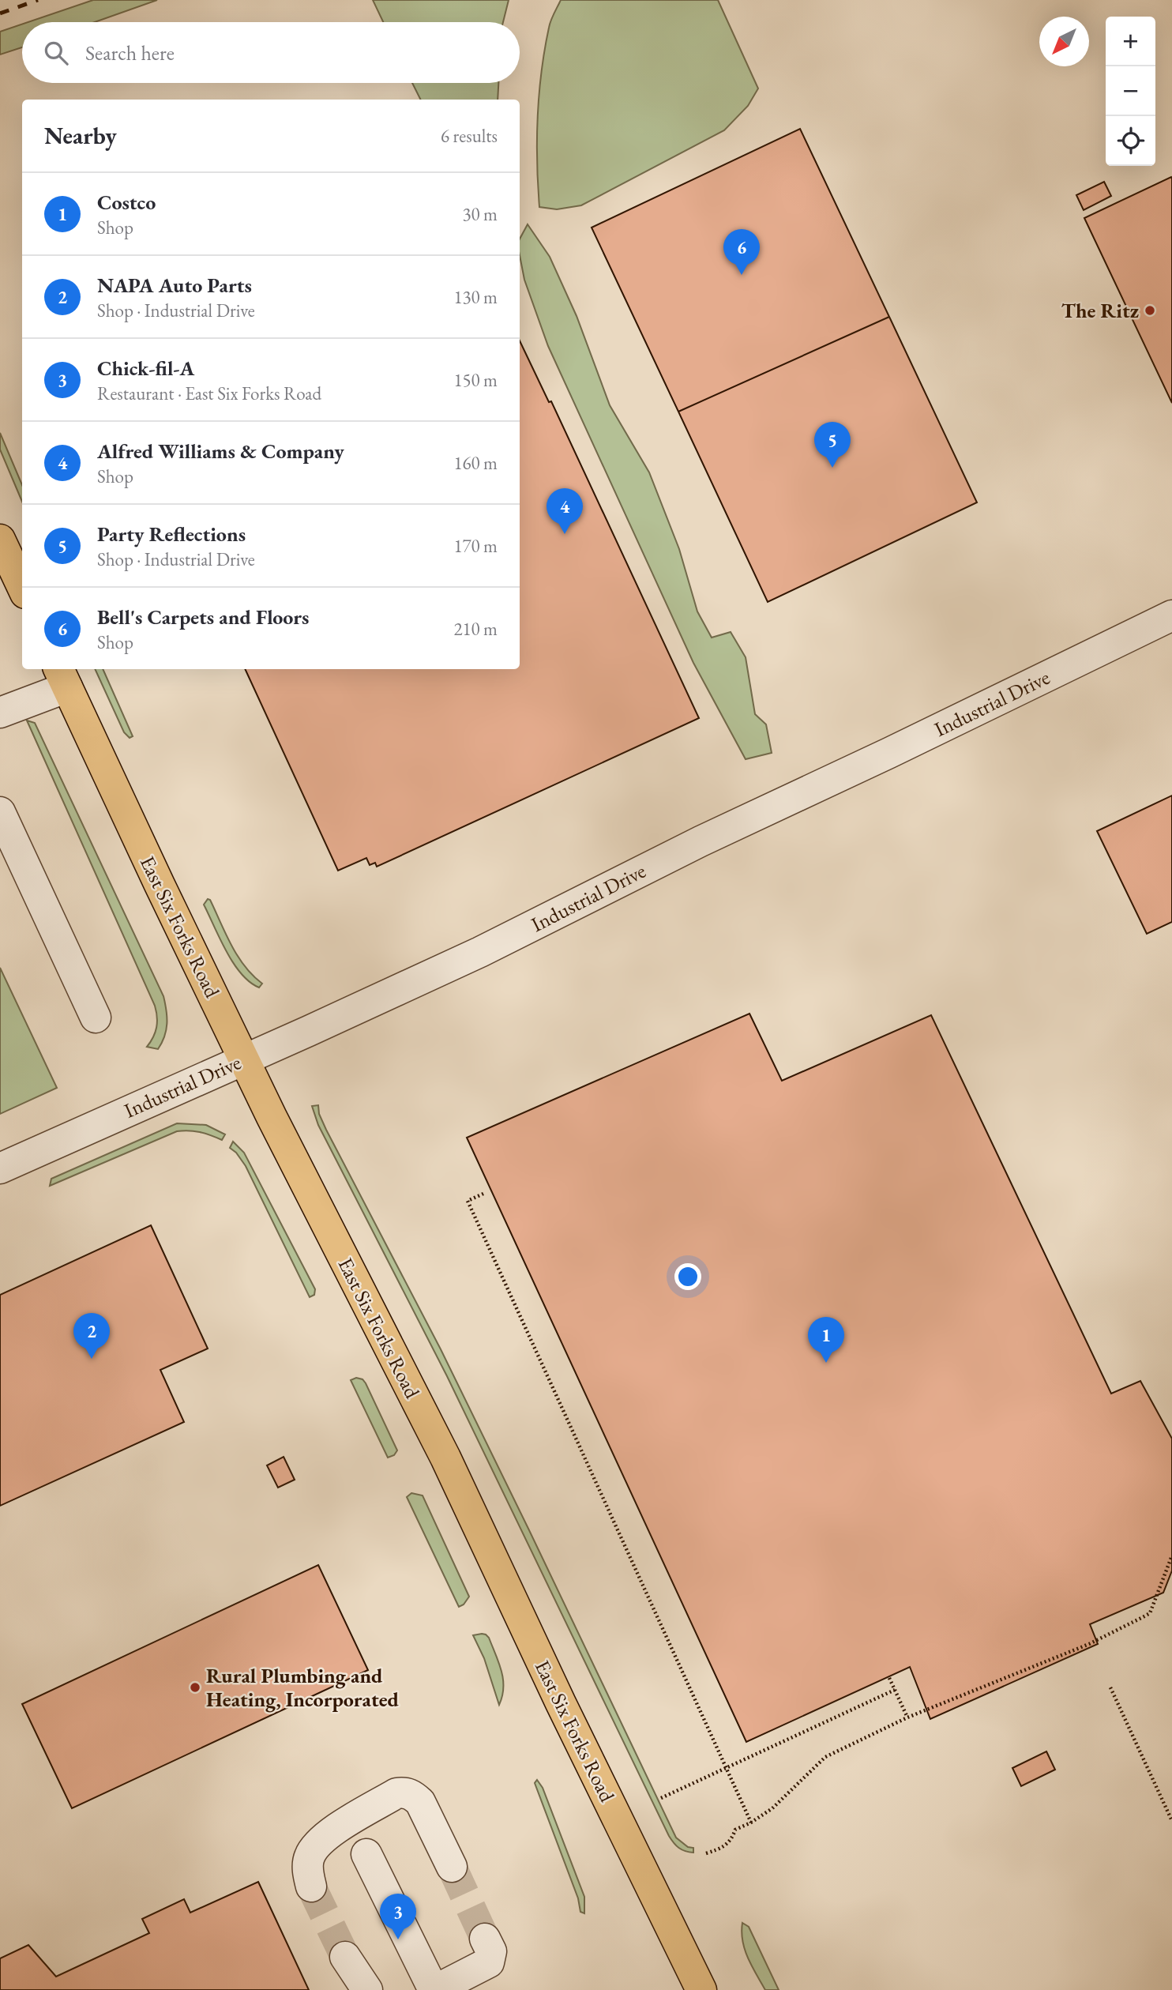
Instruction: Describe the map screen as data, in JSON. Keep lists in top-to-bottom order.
{
  "streets": {
    "main road": ["East Six Forks Road"],
    "street": ["Industrial Drive"]
  },
  "crossings": [
    ["Industrial Drive", "East Six Forks Road"]
  ],
  "places": ["The Ritz", "Rural Plumbing and Heating, Incorporated"],
  "north": "bottom left",
  "page": {
    "map_buttons": ["+", "−"],
    "search": "Search here",
    "heading": ["Nearby", "6 results"],
    "list": [
      {
        "mark": "1",
        "name": "Costco",
        "note": "Shop",
        "value": "30 m"
      },
      {
        "mark": "2",
        "name": "NAPA Auto Parts",
        "note": "Shop · Industrial Drive",
        "value": "130 m"
      },
      {
        "mark": "3",
        "name": "Chick-fil-A",
        "note": "Restaurant · East Six Forks Road",
        "value": "150 m"
      },
      {
        "mark": "4",
        "name": "Alfred Williams & Company",
        "note": "Shop",
        "value": "160 m"
      },
      {
        "mark": "5",
        "name": "Party Reflections",
        "note": "Shop · Industrial Drive",
        "value": "170 m"
      },
      {
        "mark": "6",
        "name": "Bell's Carpets and Floors",
        "note": "Shop",
        "value": "210 m"
      }
    ],
    "pins": [
      "6",
      "5",
      "4",
      "2",
      "1",
      "3"
    ]
  }
}
